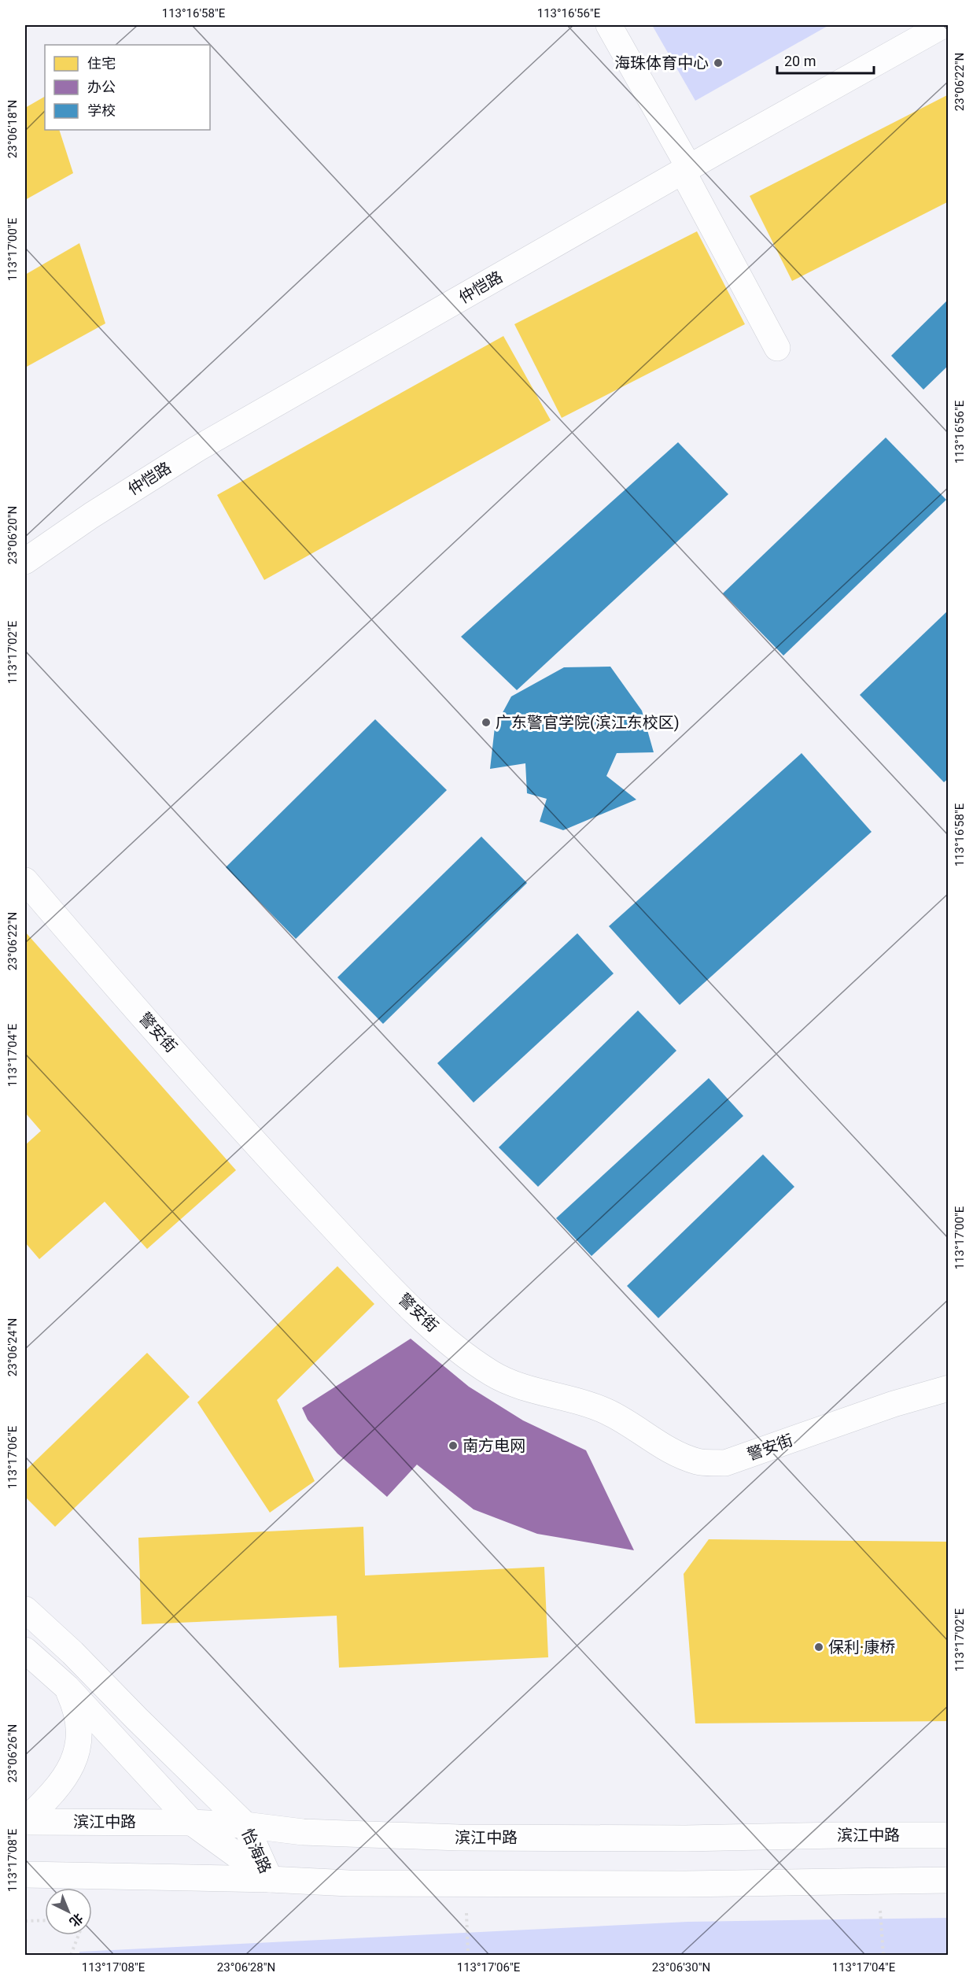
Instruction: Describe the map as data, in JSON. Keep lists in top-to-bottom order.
{
  "streets": {
    "street": [
      "仲恺路",
      "警安街",
      "滨江中路",
      "怡海路"
    ]
  },
  "crossings": [
    ["滨江中路", "怡海路"]
  ],
  "places": [
    "海珠体育中心",
    "广东警官学院(滨江东校区)",
    "南方电网",
    "保利·康桥"
  ],
  "legend": ["住宅", "办公", "学校"],
  "scale_bar": "20 m",
  "north": "bottom right",
  "coordinates": [
    "113°16'58\"E",
    "113°16'56\"E",
    "23°06'22\"N",
    "23°06'18\"N",
    "113°17'00\"E",
    "23°06'20\"N",
    "113°17'02\"E",
    "113°17'04\"E",
    "23°06'24\"N",
    "113°17'06\"E",
    "23°06'26\"N",
    "113°17'08\"E",
    "23°06'28\"N",
    "23°06'30\"N"
  ]
}
